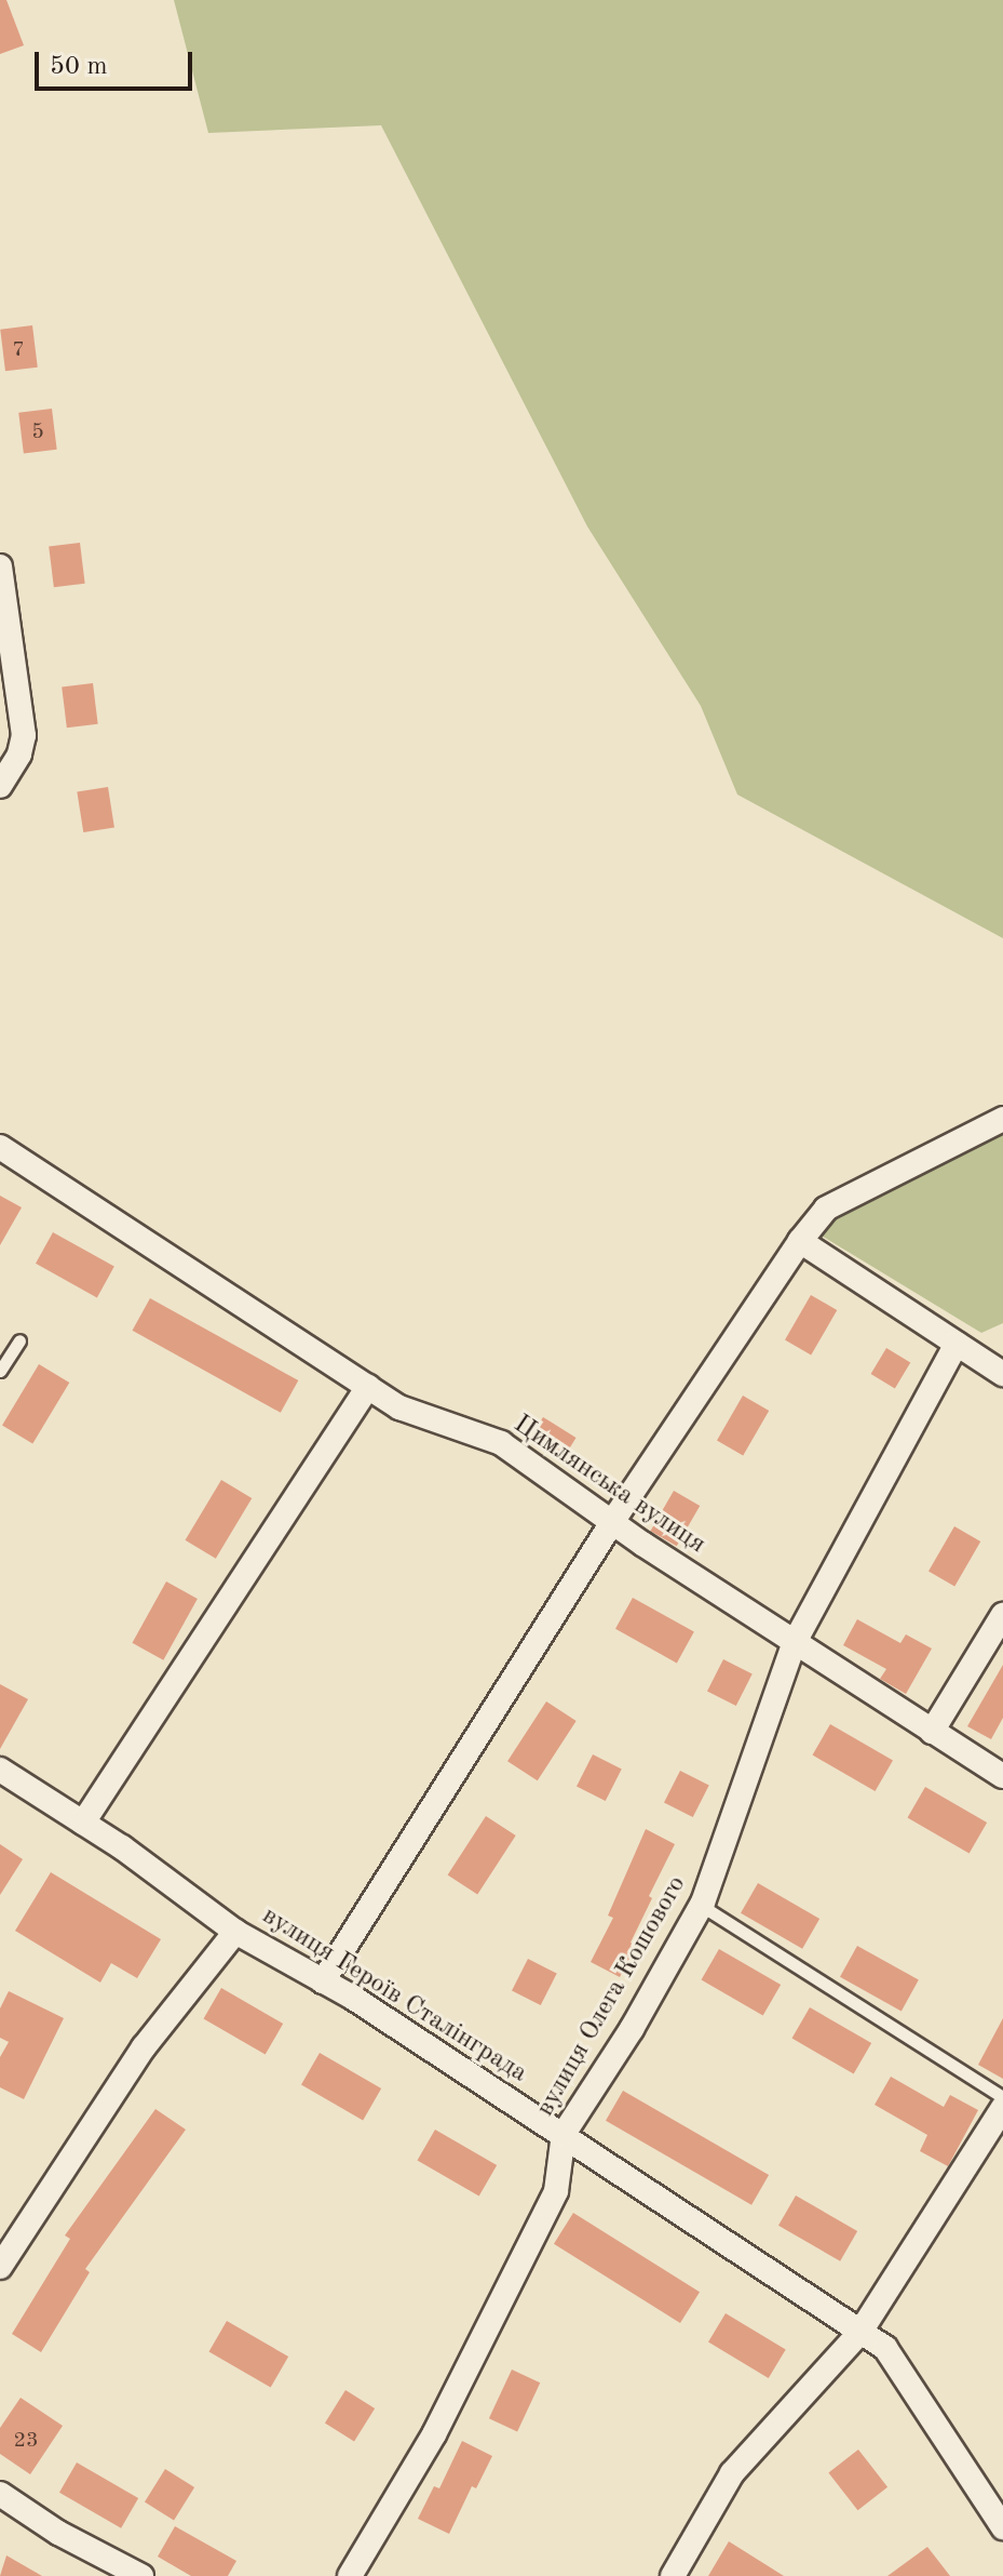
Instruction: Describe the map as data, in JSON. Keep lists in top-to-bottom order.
{
  "streets": {
    "street": ["Цимлянська вулиця", "вулиця Героїв Сталінграда", "вулиця Олега Кошового"]
  },
  "crossings": [
    ["Цимлянська вулиця", "вулиця Олега Кошового"],
    ["вулиця Героїв Сталінграда", "вулиця Олега Кошового"]
  ],
  "house_numbers": ["7", "5", "23"],
  "scale_bar": "50 m"
}
